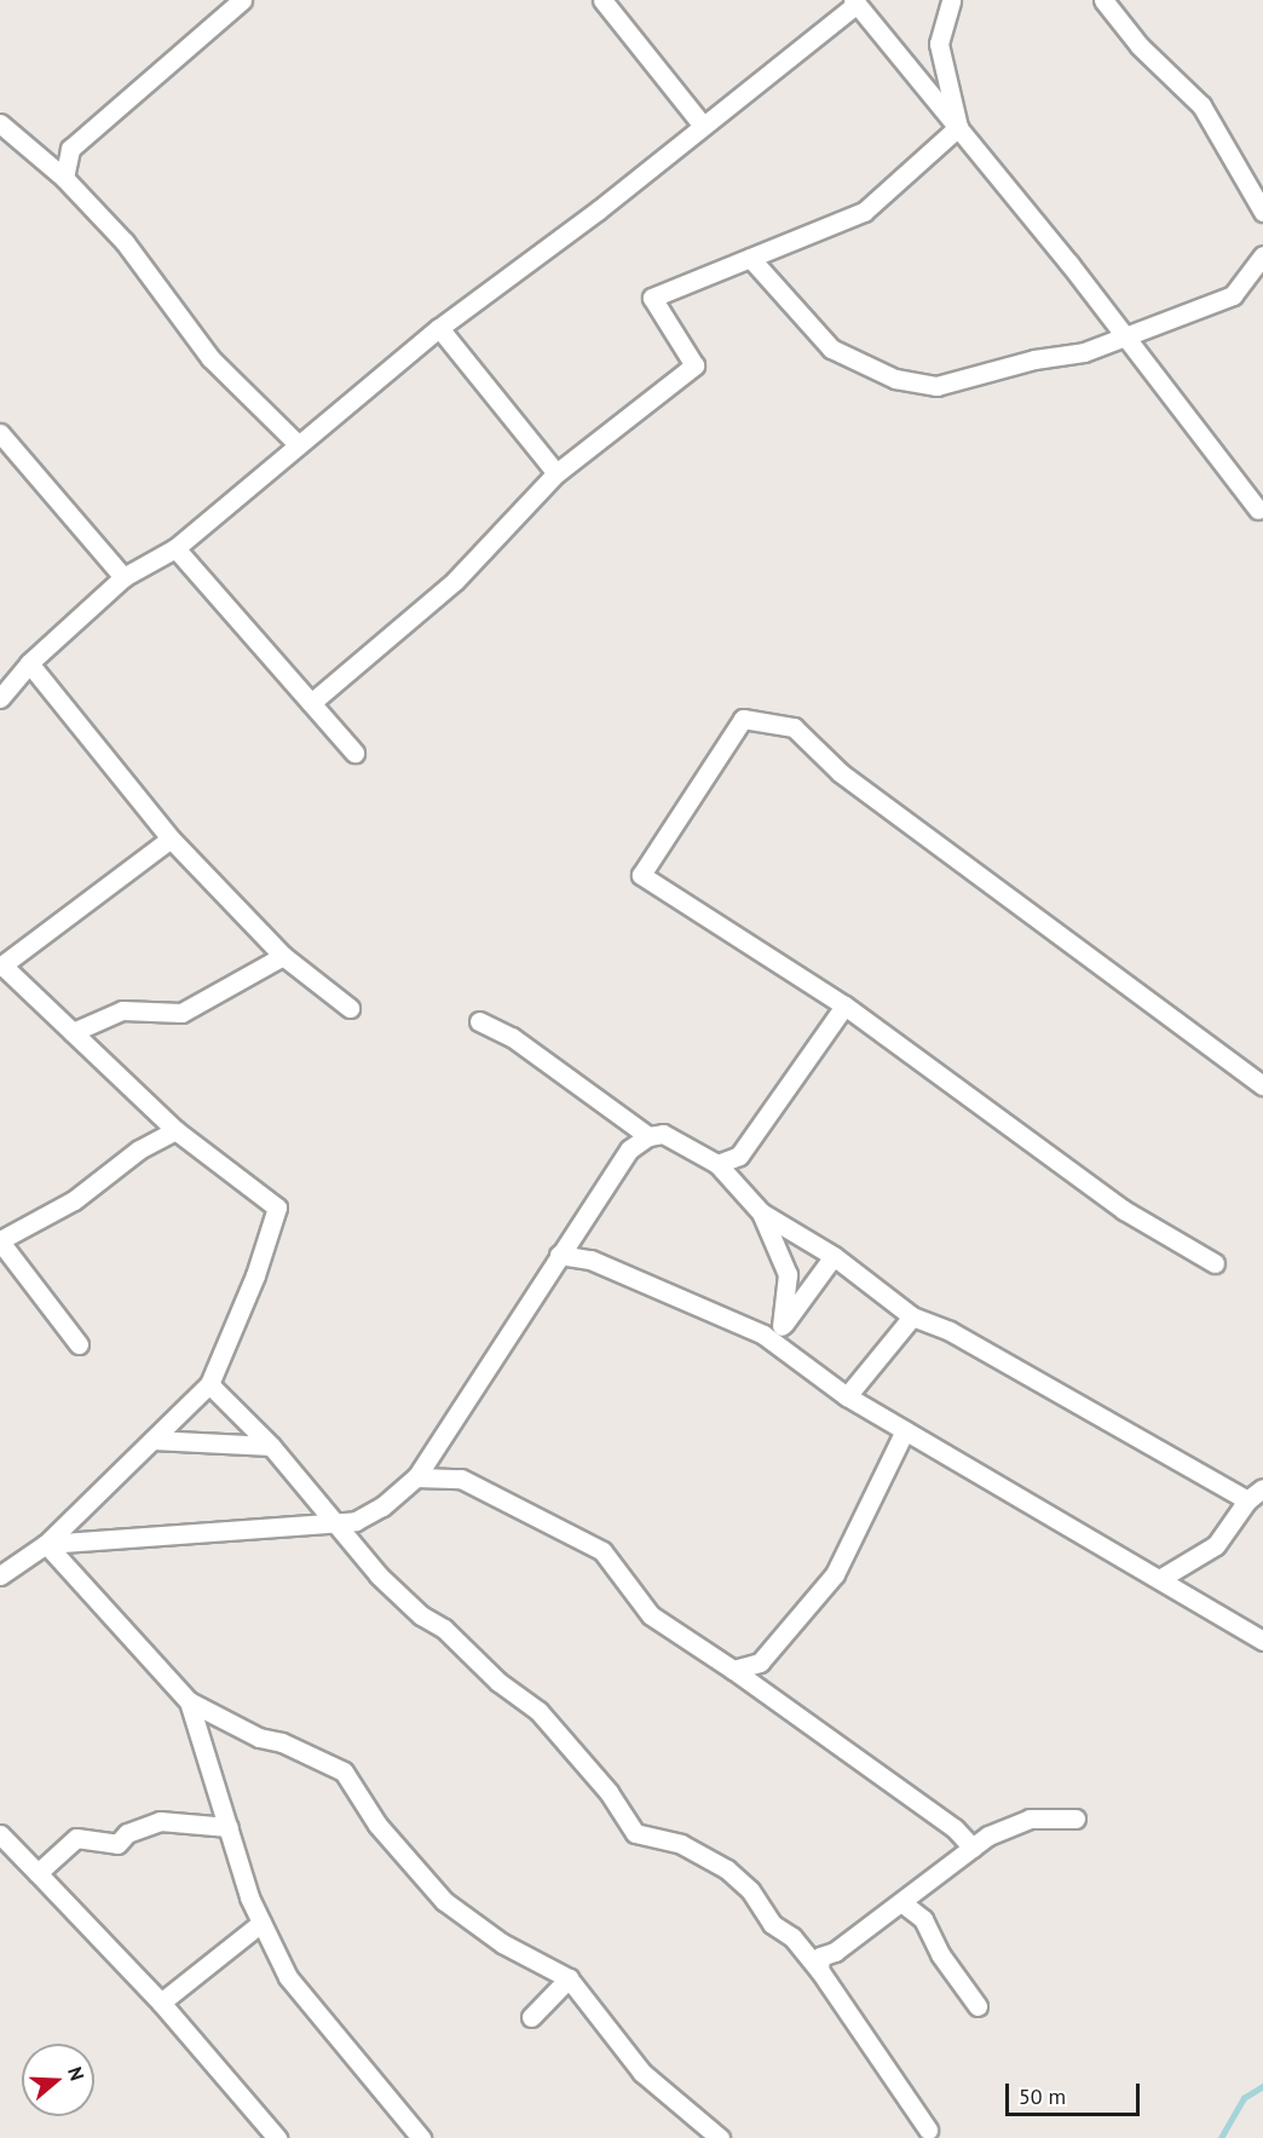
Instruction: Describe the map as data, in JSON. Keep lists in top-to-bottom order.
{
  "scale_bar": "50 m",
  "north": "right"
}
